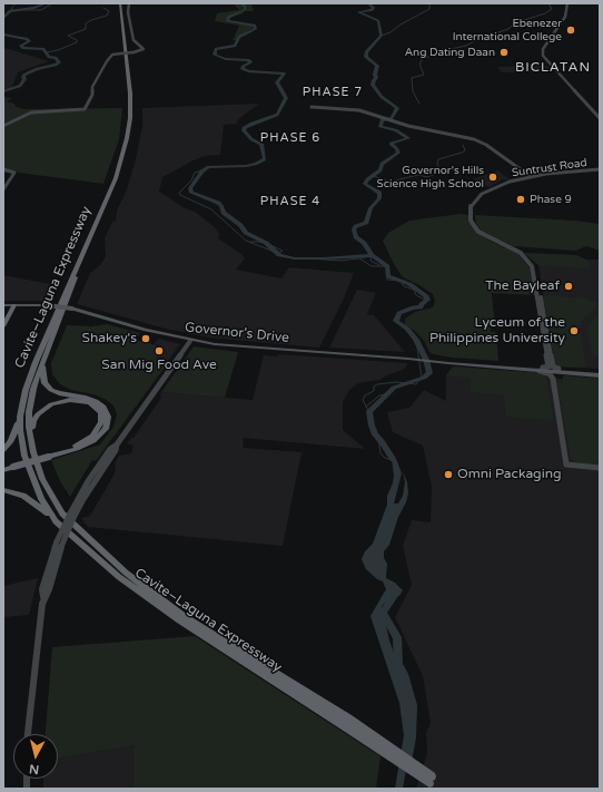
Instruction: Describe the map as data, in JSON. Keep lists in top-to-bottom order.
{
  "streets": {
    "highway": ["Cavite–Laguna Expressway"],
    "main road": ["Governor's Drive"],
    "street": ["Suntrust Road"]
  },
  "districts": [
    "BICLATAN",
    "PHASE 7",
    "PHASE 6",
    "PHASE 4"
  ],
  "places": [
    "Ebenezer International College",
    "Ang Dating Daan",
    "Governor's Hills Science High School",
    "Phase 9",
    "The Bayleaf",
    "Lyceum of the Philippines University",
    "Shakey's",
    "San Mig Food Ave",
    "Omni Packaging"
  ],
  "north": "bottom"
}
